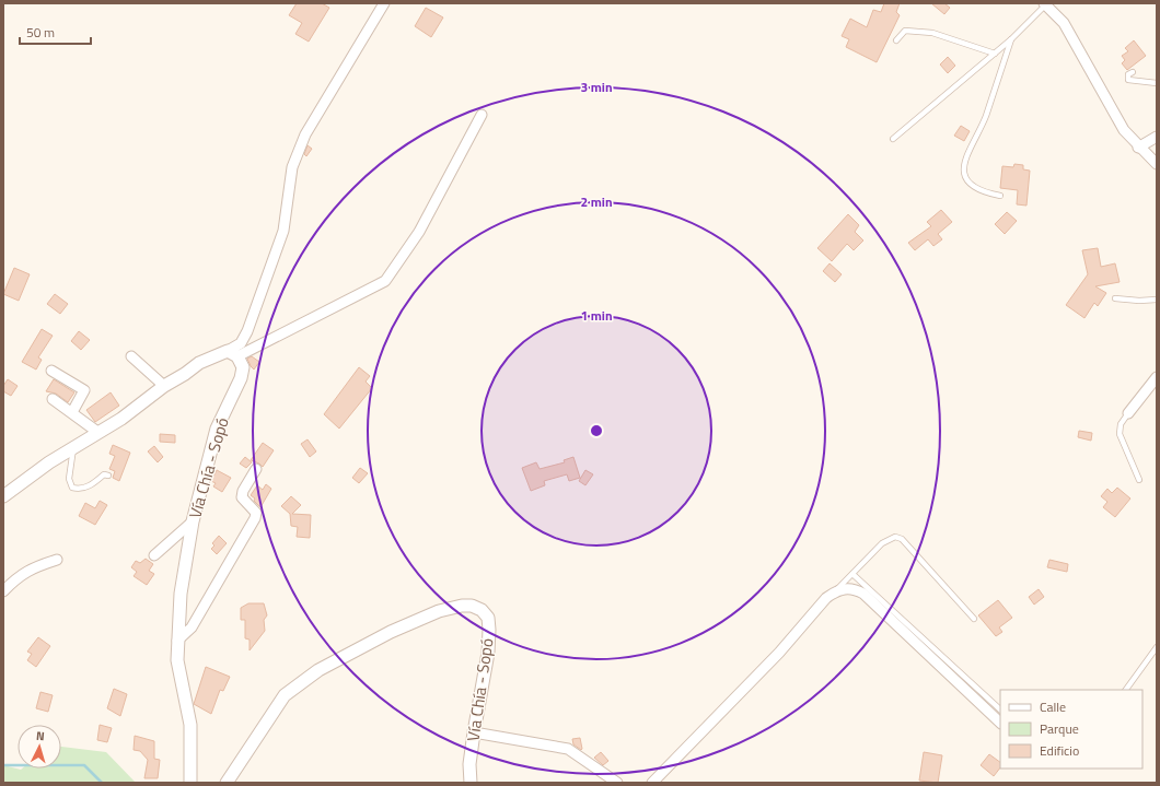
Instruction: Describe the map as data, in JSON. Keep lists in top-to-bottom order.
{
  "streets": {
    "street": ["Vía Chía - Sopó"]
  },
  "legend": ["Calle", "Parque", "Edificio"],
  "scale_bar": "50 m",
  "north": "top",
  "rings": ["3 min", "2 min", "1 min"]
}
